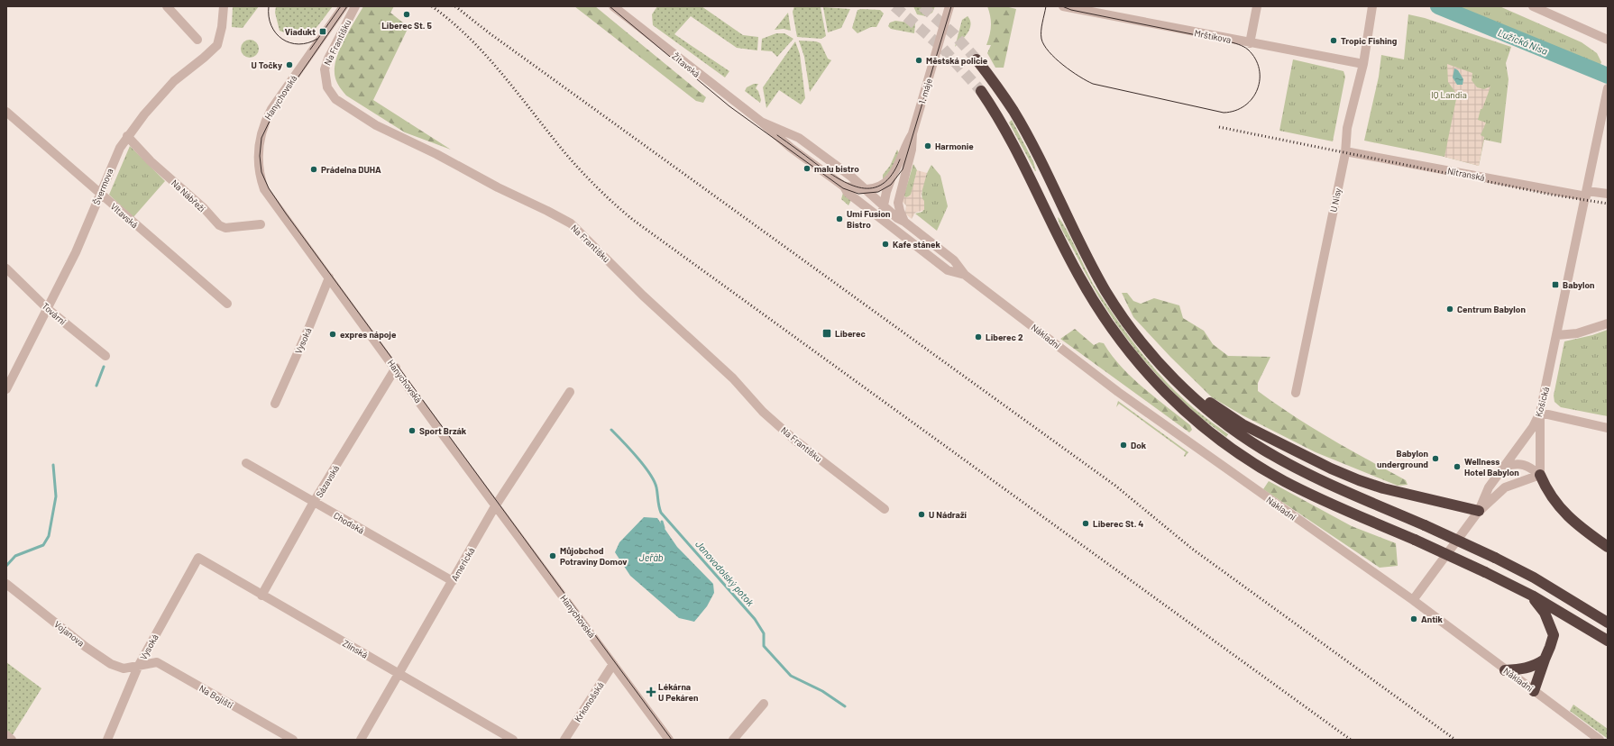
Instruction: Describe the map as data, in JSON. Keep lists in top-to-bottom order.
{
  "streets": {
    "street": [
      "Mrštíkova",
      "Na Františku",
      "Žitavská",
      "1. máje",
      "Hanychovská",
      "Nitranská",
      "Švermova",
      "Na Nábřeží",
      "U Nisy",
      "Vltavská",
      "Tovární",
      "Nákladní",
      "Vysoká",
      "Košická",
      "Sázavská",
      "Chodská",
      "Americká",
      "Vojanova",
      "Zlínská",
      "Na Bojišti",
      "Krkonošská"
    ]
  },
  "crossings": [
    ["Mrštíkova", "U Nisy"],
    ["Žitavská", "1. máje"],
    ["Žitavská", "Nákladní"],
    ["1. máje", "Nákladní"],
    ["Hanychovská", "Vysoká"],
    ["Hanychovská", "Sázavská"],
    ["Hanychovská", "Americká"],
    ["Hanychovská", "Krkonošská"],
    ["Nitranská", "U Nisy"],
    ["Nitranská", "Košická"],
    ["Švermova", "Na Nábřeží"],
    ["Švermova", "Vltavská"],
    ["Švermova", "Tovární"],
    ["Nákladní", "Košická"],
    ["Vysoká", "Vojanova"],
    ["Vysoká", "Zlínská"],
    ["Vysoká", "Na Bojišti"],
    ["Sázavská", "Chodská"],
    ["Sázavská", "Zlínská"],
    ["Chodská", "Americká"],
    ["Americká", "Zlínská"],
    ["Vojanova", "Na Bojišti"]
  ],
  "water": ["Lužická Nisa", "Jeřáb", "Janovodolský potok"],
  "parks": ["IQ Landia"],
  "places": {
    "other": [
      "Liberec St. 5",
      "Tropic Fishing",
      "Městská policie",
      "U Točky",
      "Harmonie",
      "malu bistro",
      "Prádelna DUHA",
      "Umi Fusion Bistro",
      "Kafe stánek",
      "Centrum Babylon",
      "expres nápoje",
      "Liberec 2",
      "Sport Brzák",
      "Dok",
      "Babylon underground",
      "Wellness Hotel Babylon",
      "U Nádraží",
      "Liberec St. 4",
      "Můjobchod Potraviny Domov",
      "Antik"
    ],
    "transit": ["Viadukt", "Babylon", "Liberec"],
    "health": ["Lékárna U Pekáren"]
  }
}
